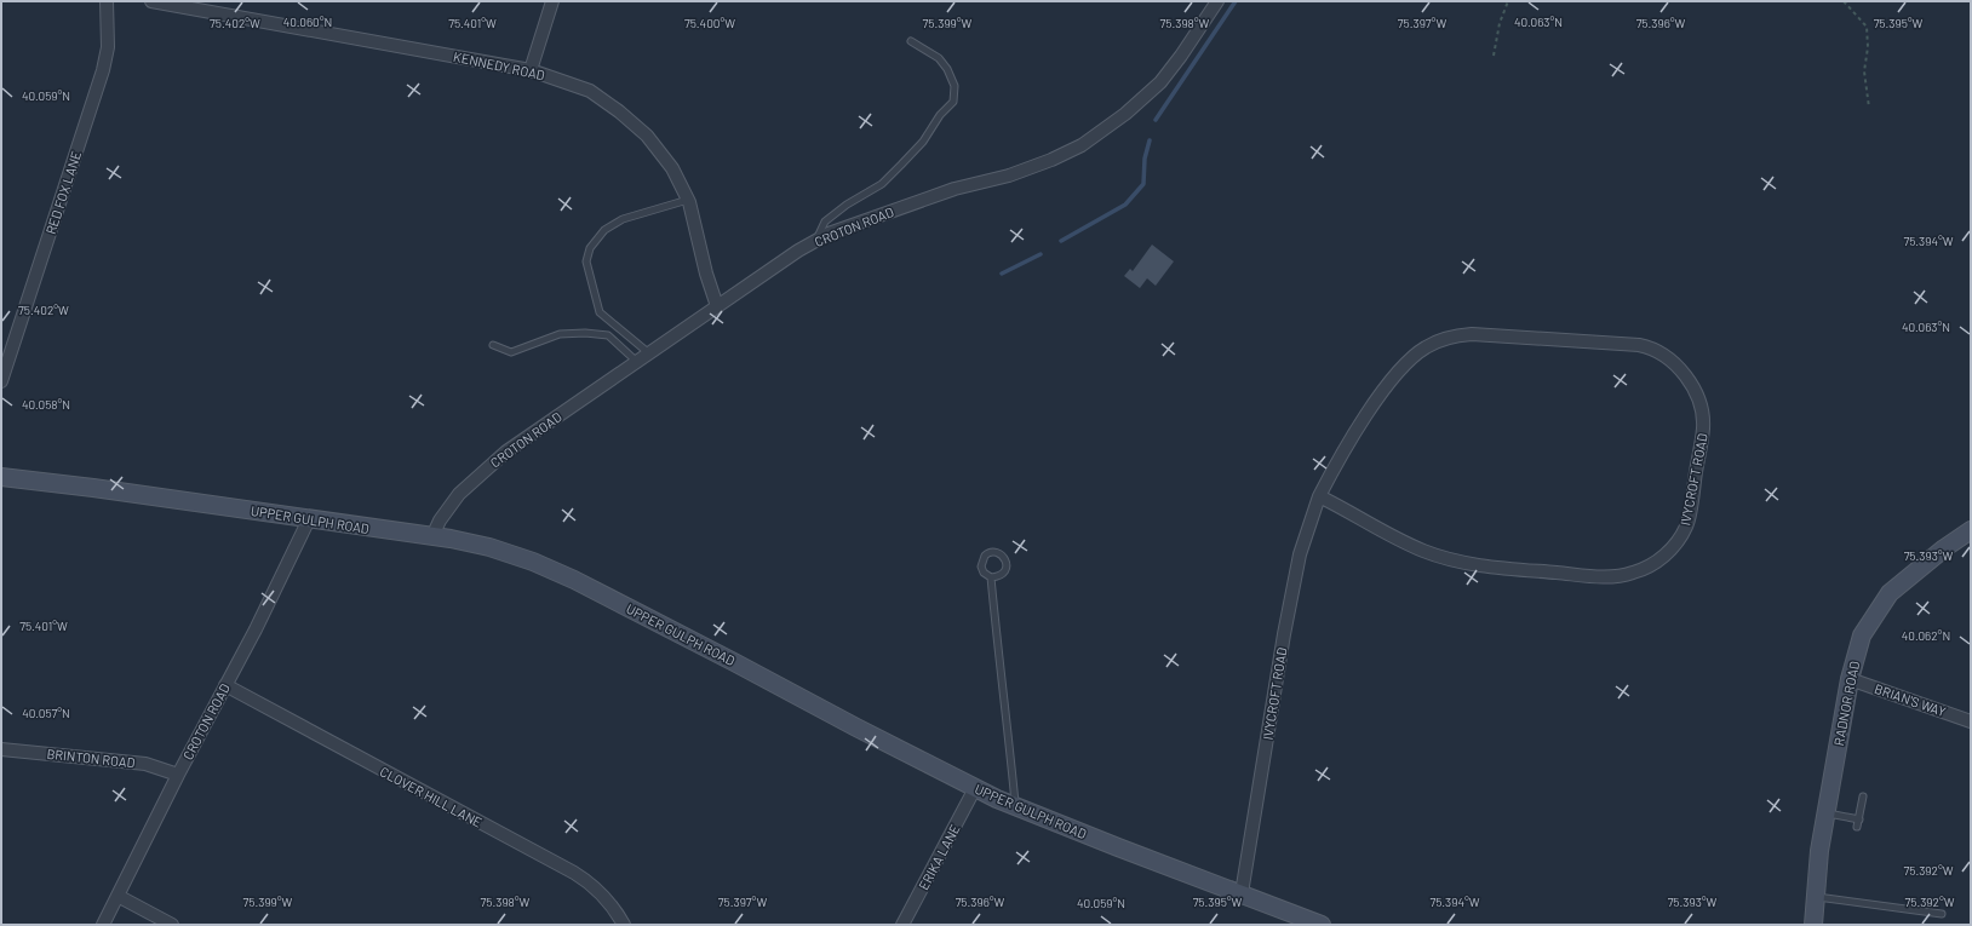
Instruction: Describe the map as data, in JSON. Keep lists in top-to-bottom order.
{
  "streets": {
    "street": [
      "KENNEDY ROAD",
      "RED FOX LANE",
      "CROTON ROAD",
      "IVYCROFT ROAD",
      "UPPER GULPH ROAD",
      "BRIAN'S WAY",
      "RADNOR ROAD",
      "BRINTON ROAD",
      "CLOVER HILL LANE",
      "ERIKA LANE"
    ]
  },
  "crossings": [
    ["KENNEDY ROAD", "CROTON ROAD"],
    ["CROTON ROAD", "UPPER GULPH ROAD"],
    ["CROTON ROAD", "BRINTON ROAD"],
    ["CROTON ROAD", "CLOVER HILL LANE"],
    ["IVYCROFT ROAD", "UPPER GULPH ROAD"],
    ["UPPER GULPH ROAD", "ERIKA LANE"],
    ["BRIAN'S WAY", "RADNOR ROAD"]
  ],
  "coordinates": [
    "40.063°N",
    "40.060°N",
    "75.402°W",
    "75.401°W",
    "75.400°W",
    "75.399°W",
    "75.398°W",
    "75.397°W",
    "75.396°W",
    "75.395°W",
    "40.059°N",
    "75.394°W",
    "40.058°N",
    "75.393°W",
    "40.062°N",
    "40.057°N",
    "75.392°W"
  ]
}
